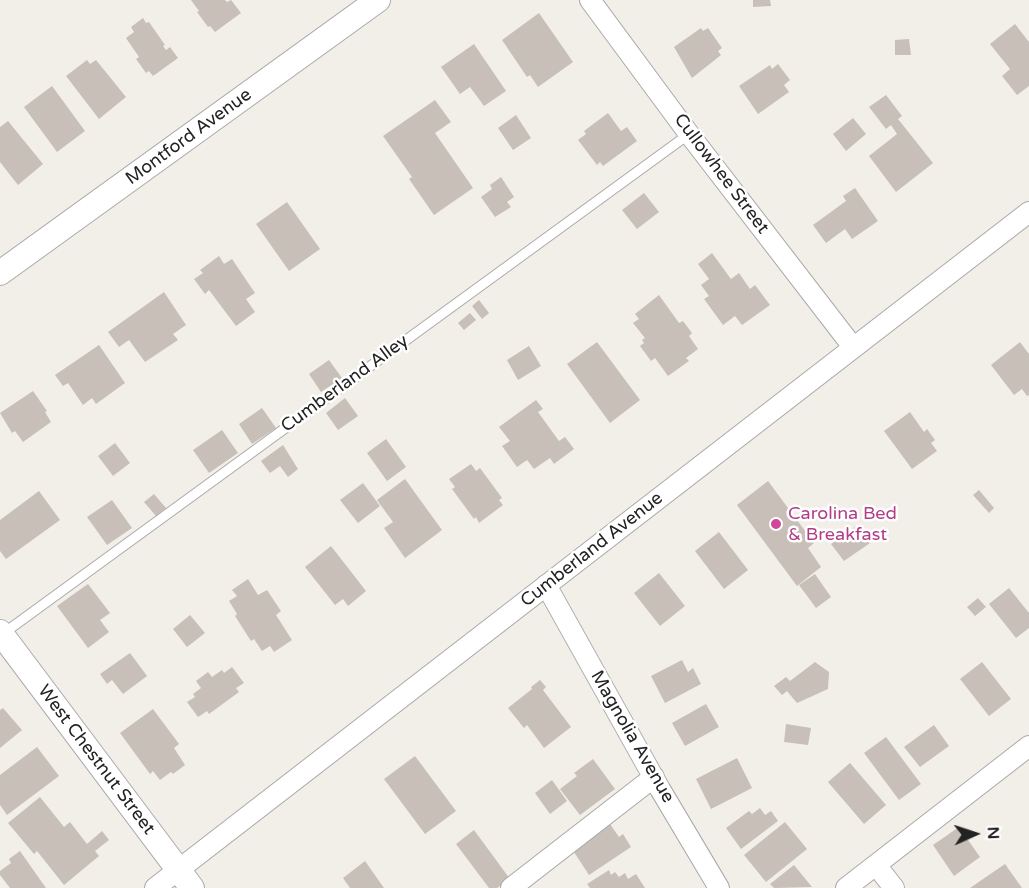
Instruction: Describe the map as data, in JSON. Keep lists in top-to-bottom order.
{
  "streets": {
    "street": [
      "Montford Avenue",
      "Cullowhee Street",
      "Cumberland Avenue",
      "Magnolia Avenue",
      "West Chestnut Street"
    ],
    "lane": ["Cumberland Alley"]
  },
  "crossings": [
    ["Cullowhee Street", "Cumberland Alley"],
    ["Cullowhee Street", "Cumberland Avenue"],
    ["Cumberland Alley", "West Chestnut Street"],
    ["Cumberland Avenue", "Magnolia Avenue"],
    ["Cumberland Avenue", "West Chestnut Street"]
  ],
  "places": ["Carolina Bed & Breakfast"],
  "north": "right"
}
